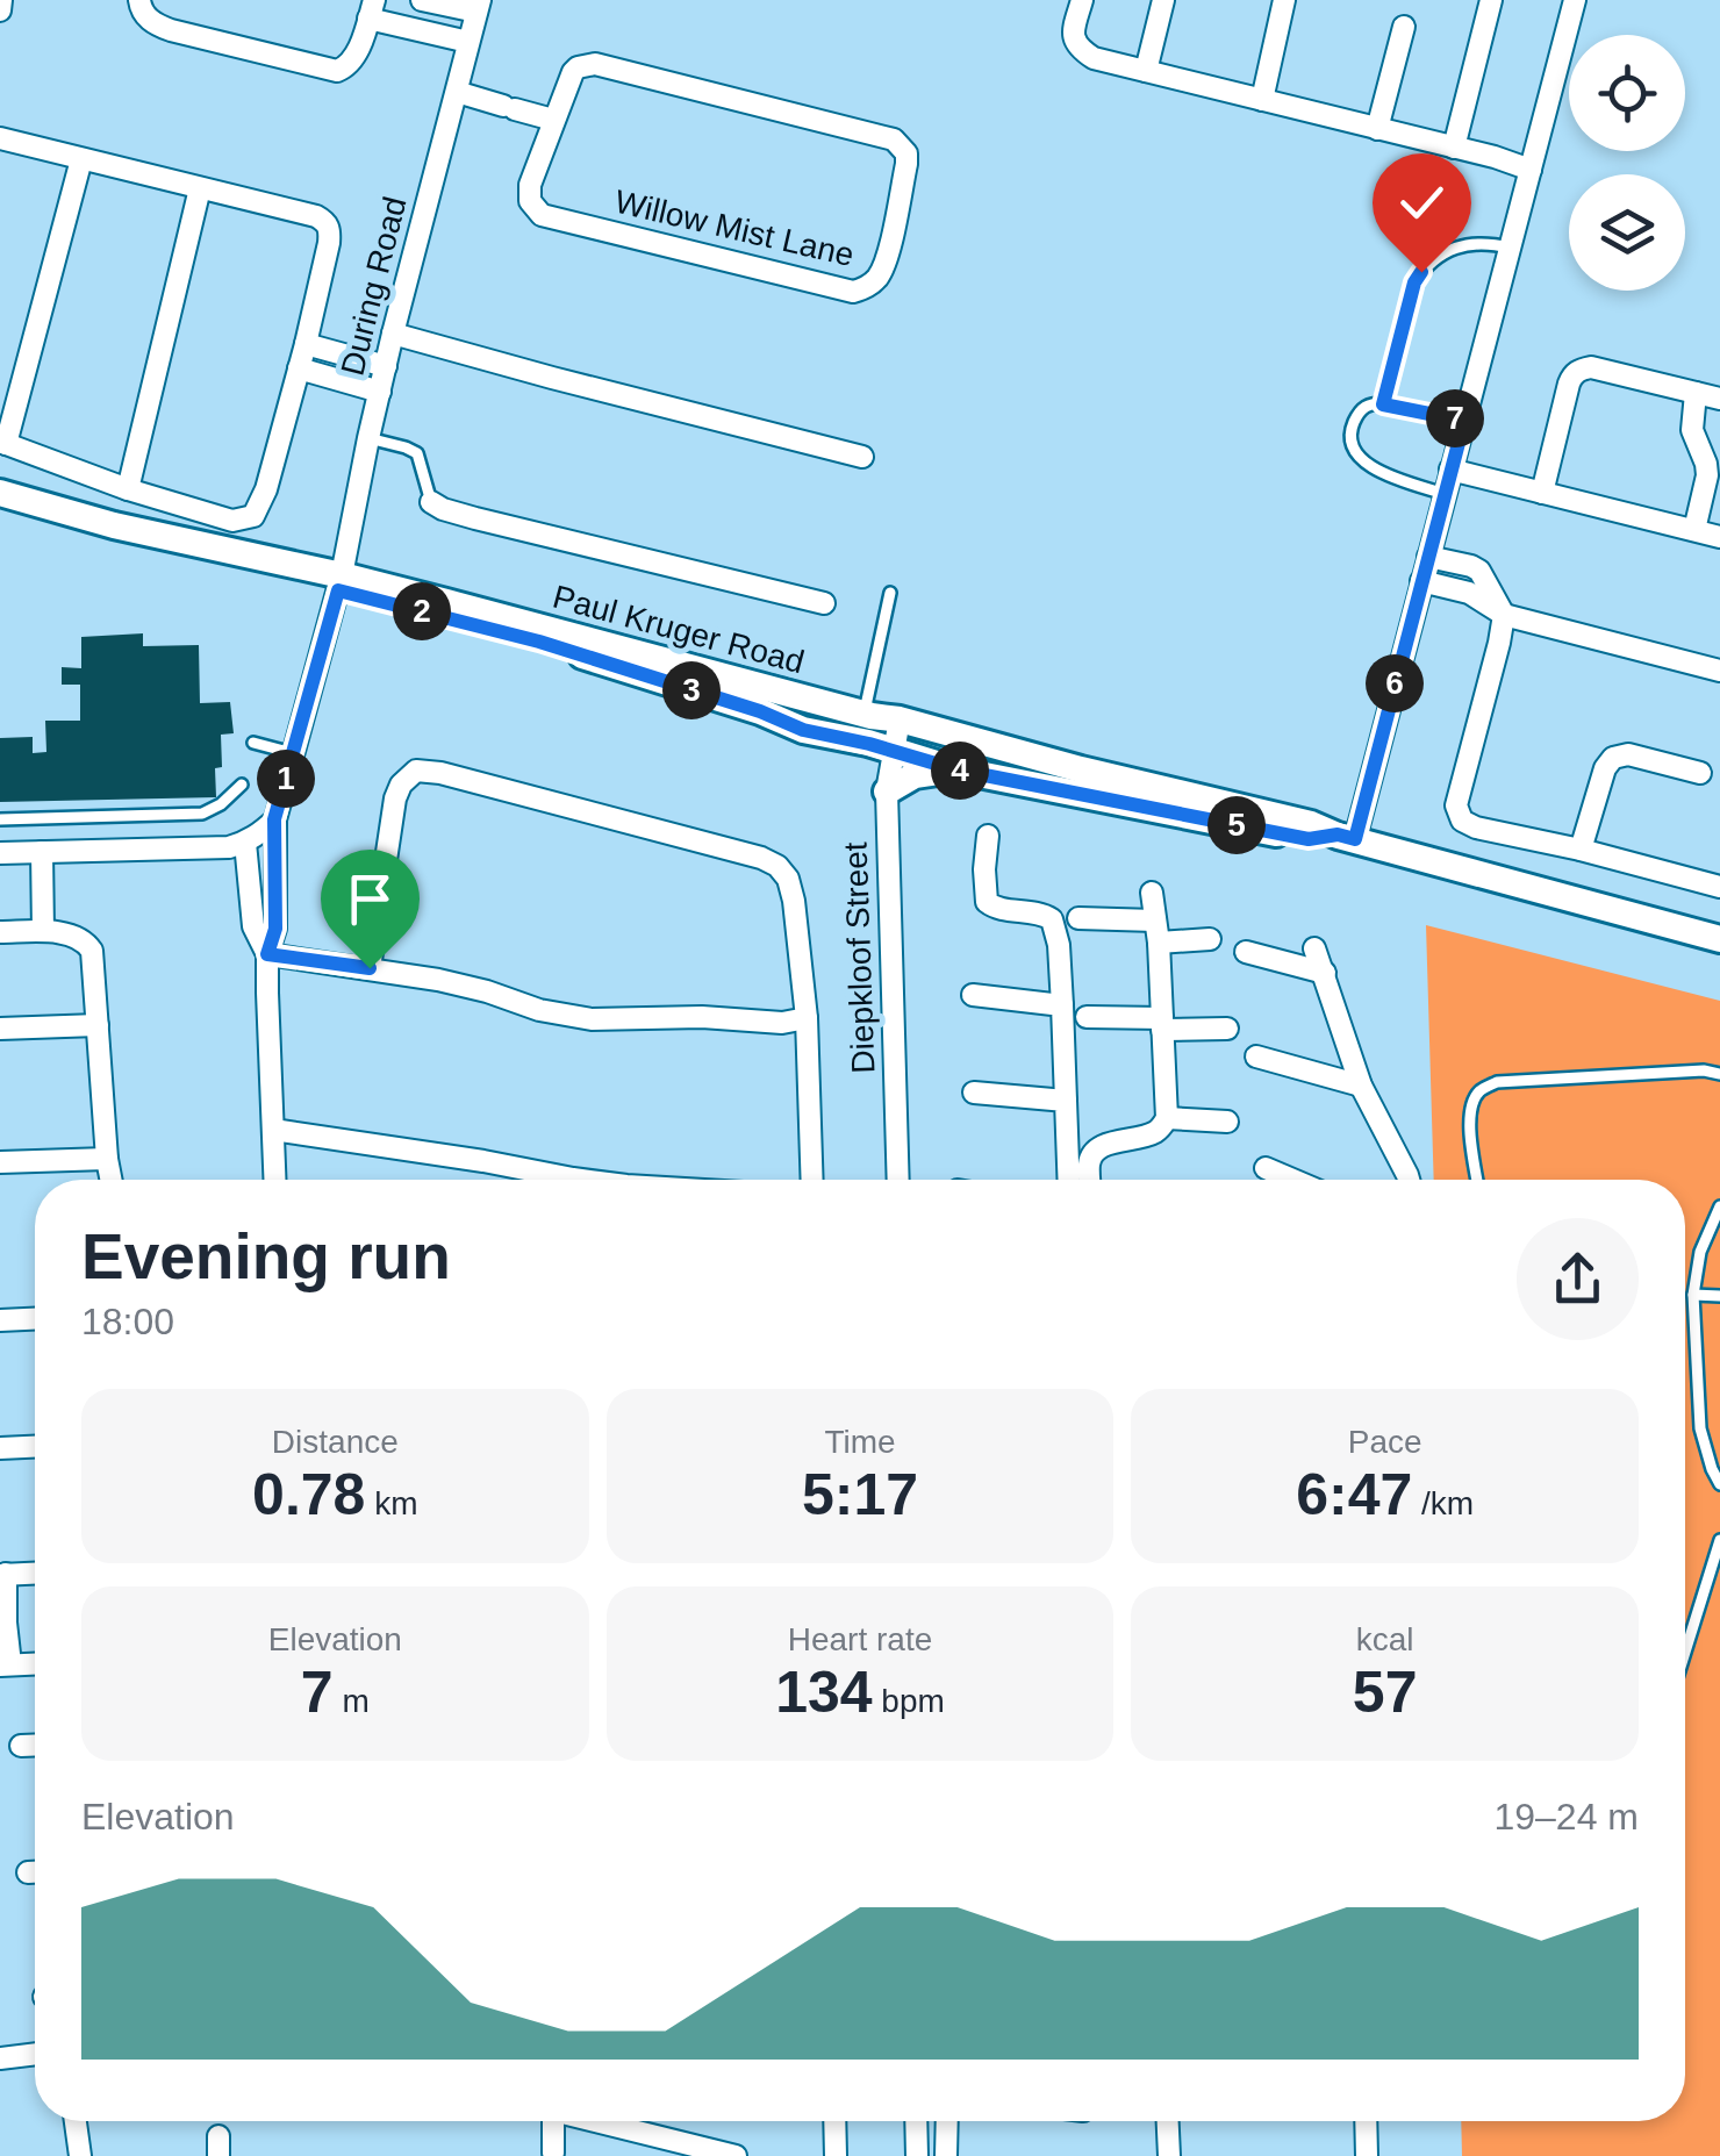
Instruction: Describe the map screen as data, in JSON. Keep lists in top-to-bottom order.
{
  "streets": {
    "street": [
      "Willow Mist Lane",
      "During Road",
      "Paul Kruger Road",
      "Diepkloof Street"
    ]
  },
  "crossings": [
    ["During Road", "Paul Kruger Road"],
    ["Paul Kruger Road", "Diepkloof Street"]
  ],
  "page": {
    "pins": [
      "7",
      "2",
      "6",
      "3",
      "4",
      "1",
      "5"
    ],
    "heading": ["Evening run", "18:00"],
    "stats": [
      ["Distance", "0.78 km"],
      ["Time", "5:17"],
      ["Pace", "6:47 /km"],
      ["Elevation", "7 m"],
      ["Heart rate", "134 bpm"],
      ["kcal", "57"]
    ],
    "chart": ["Elevation", "19–24 m"]
  }
}
